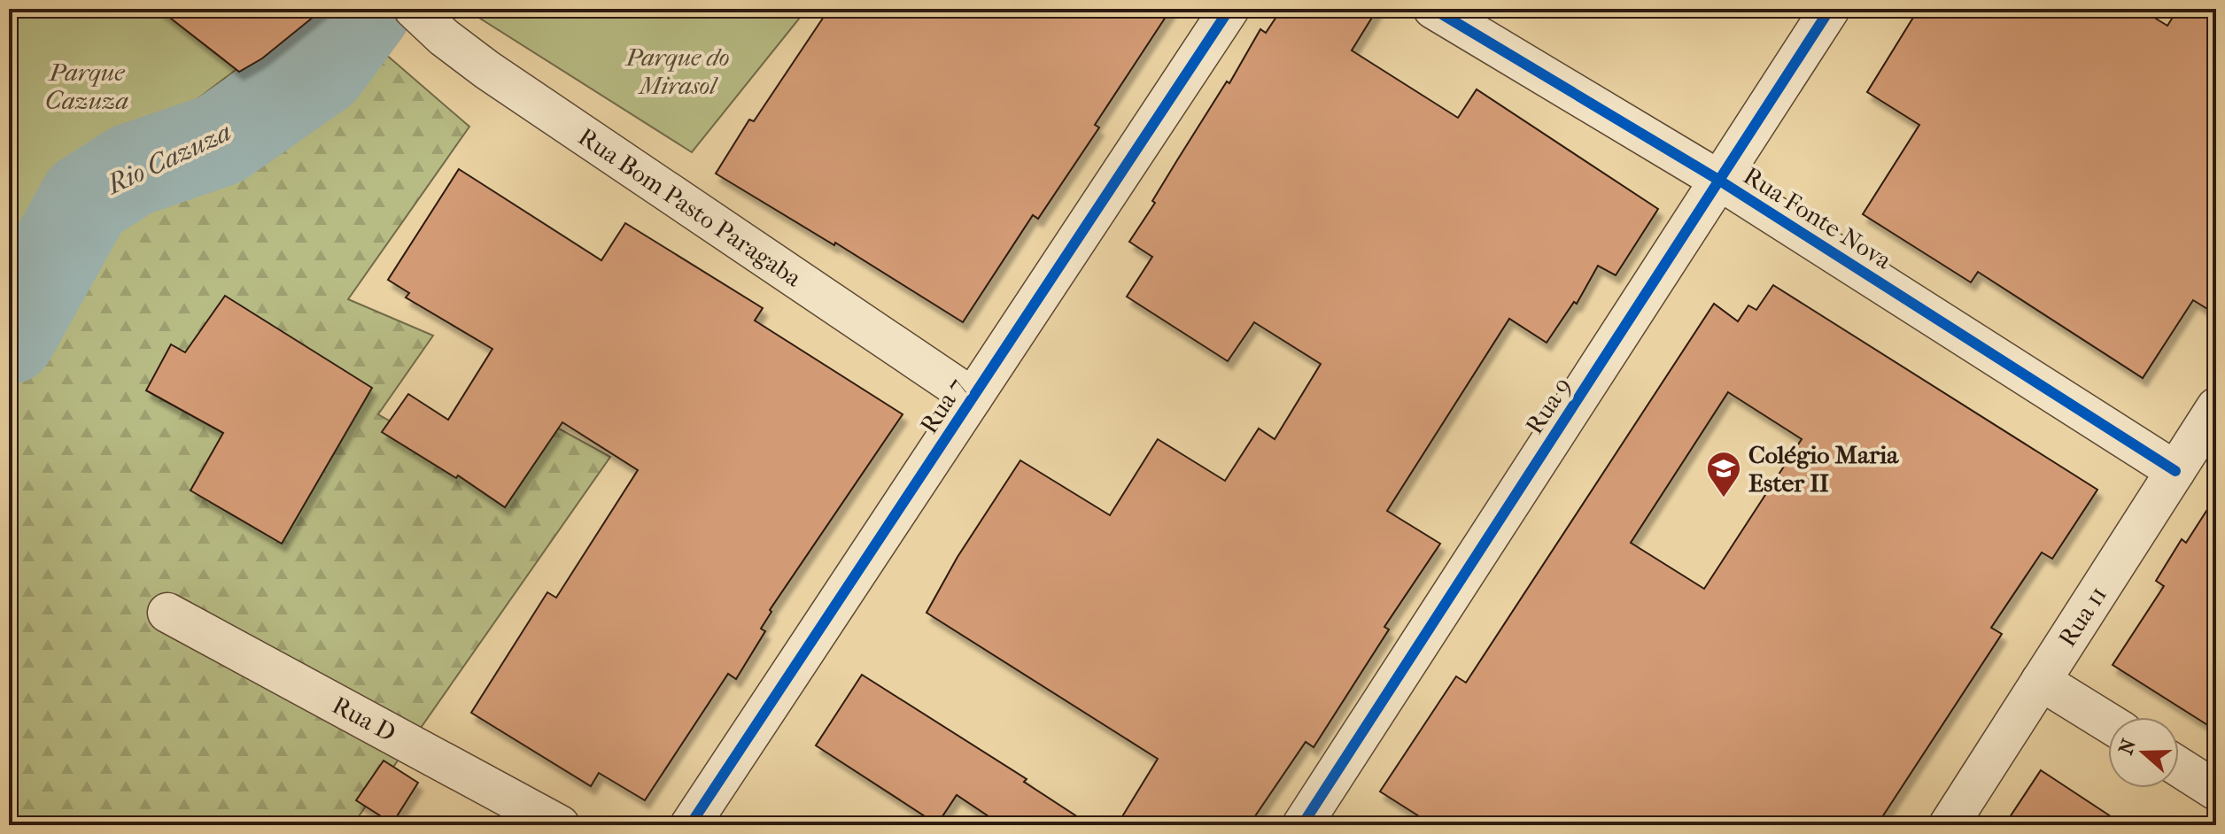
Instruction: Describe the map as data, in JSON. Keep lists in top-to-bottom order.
{
  "streets": {
    "street": [
      "Rua Bom Pasto Paragaba",
      "Rua Fonte Nova",
      "Rua 7",
      "Rua 9",
      "Rua 11",
      "Rua D"
    ]
  },
  "crossings": [
    ["Rua Bom Pasto Paragaba", "Rua 7"],
    ["Rua Fonte Nova", "Rua 9"],
    ["Rua Fonte Nova", "Rua 11"]
  ],
  "water": ["Rio Cazuza"],
  "parks": ["Parque do Mirasol", "Parque Cazuza"],
  "places": {
    "school or university": ["Colégio Maria Ester II"]
  },
  "north": "left"
}
